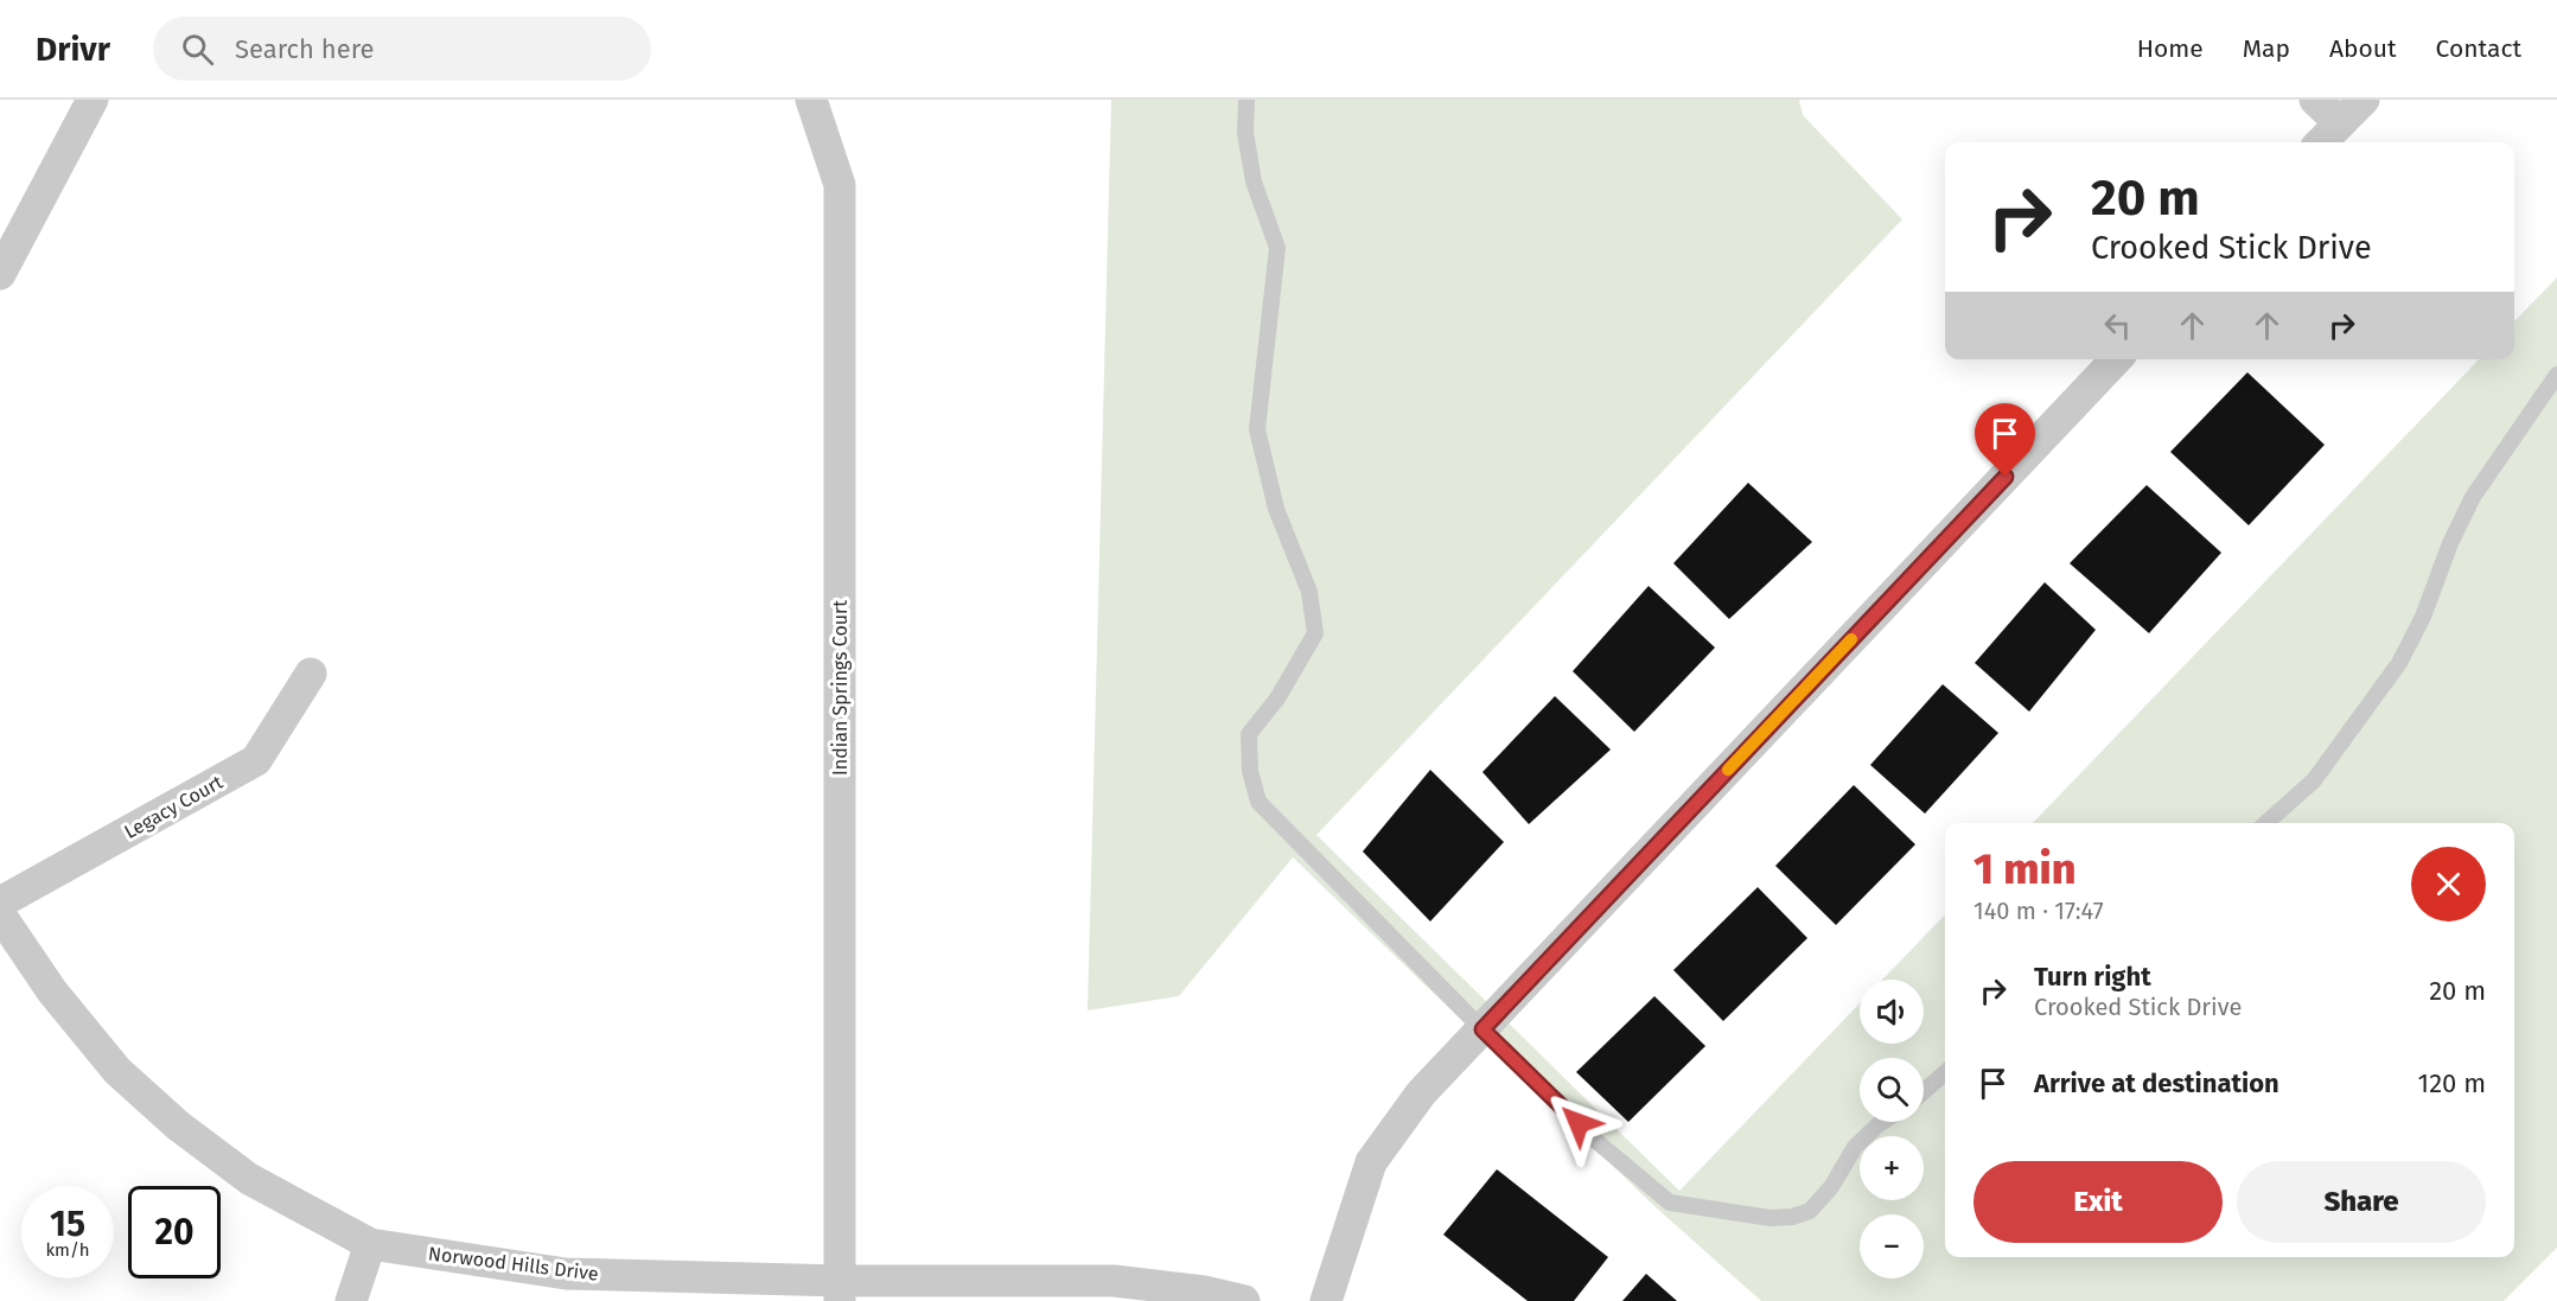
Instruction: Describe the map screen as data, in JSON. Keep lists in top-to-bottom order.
{
  "streets": {
    "street": ["Indian Springs Court", "Legacy Court", "Norwood Hills Drive"]
  },
  "crossings": [
    ["Indian Springs Court", "Norwood Hills Drive"]
  ],
  "page": {
    "header": "Drivr",
    "search": "Search here",
    "nav": [
      "Home",
      "Map",
      "About",
      "Contact"
    ],
    "turn": ["20 m", "Crooked Stick Drive"],
    "heading": ["1 min", "140 m · 17:47"],
    "list": [
      {
        "name": "Turn right",
        "note": "Crooked Stick Drive",
        "value": "20 m"
      },
      {
        "name": "Arrive at destination",
        "value": "120 m"
      }
    ],
    "map_buttons": ["+", "−"],
    "buttons": ["Exit", "Share"],
    "speed": "15 km/h",
    "limit": "20"
  }
}
